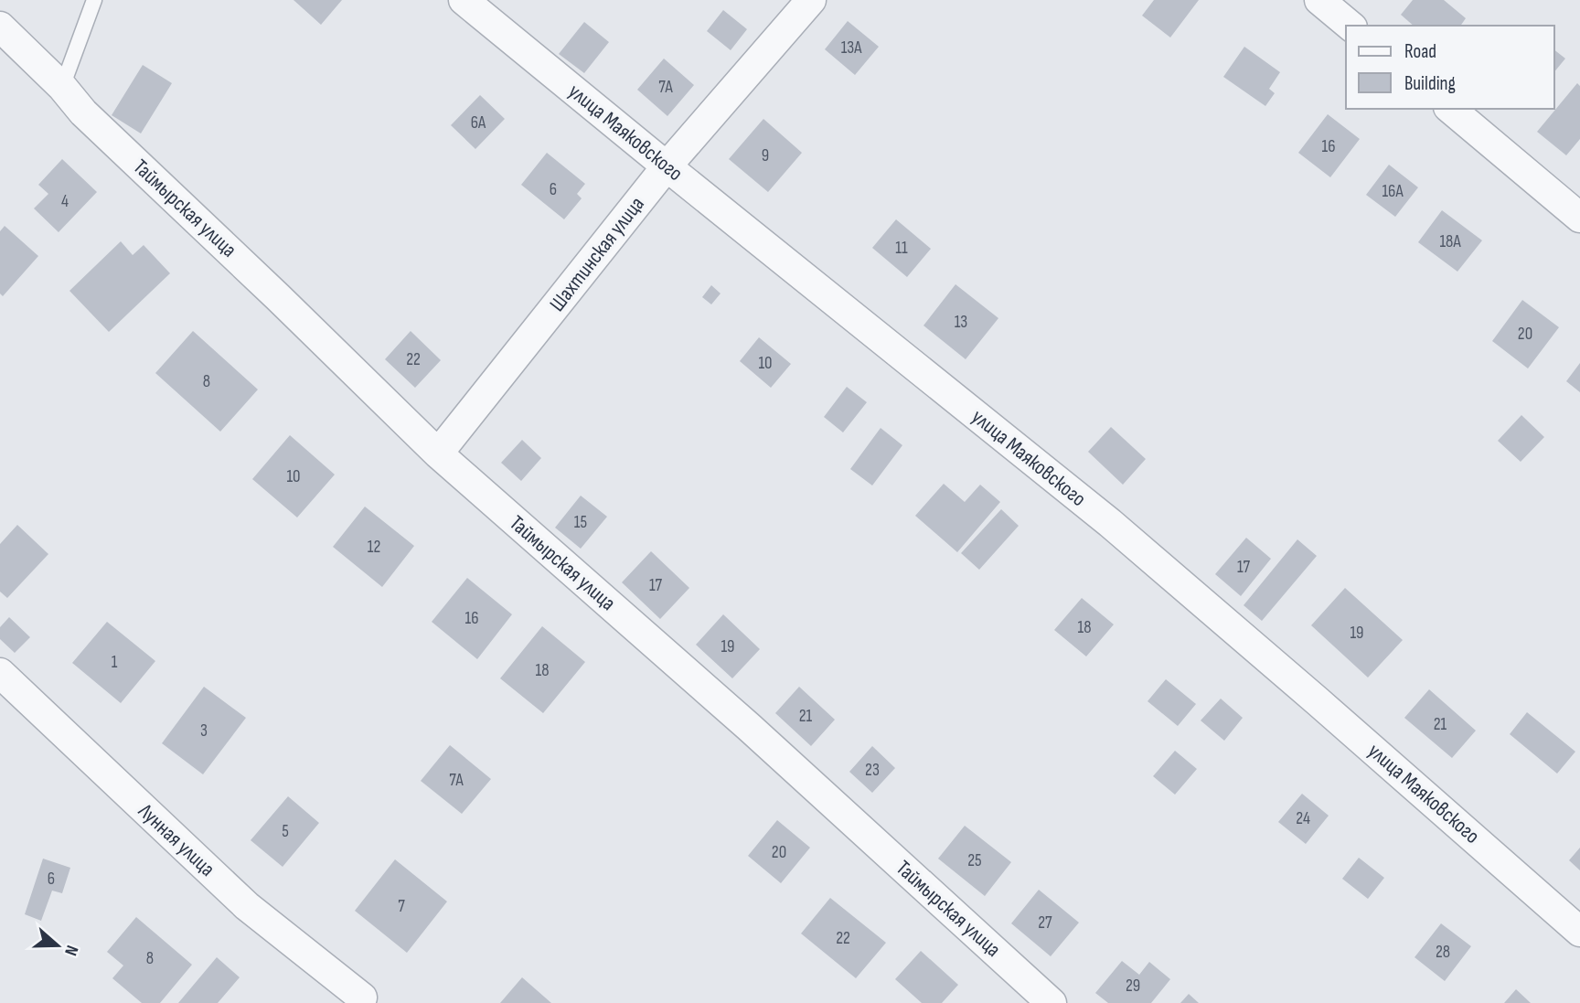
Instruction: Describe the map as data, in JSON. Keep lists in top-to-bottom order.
{
  "streets": {
    "street": [
      "улица Маяковского",
      "Таймырская улица",
      "Шахтинская улица",
      "Лунная улица"
    ]
  },
  "crossings": [
    ["улица Маяковского", "Шахтинская улица"],
    ["Таймырская улица", "Шахтинская улица"]
  ],
  "house_numbers": [
    "13А",
    "7А",
    "6А",
    "16",
    "9",
    "6",
    "16А",
    "4",
    "18А",
    "11",
    "13",
    "20",
    "22",
    "10",
    "8",
    "10",
    "15",
    "12",
    "17",
    "17",
    "16",
    "18",
    "19",
    "19",
    "1",
    "18",
    "21",
    "21",
    "3",
    "23",
    "7А",
    "24",
    "5",
    "20",
    "25",
    "6",
    "7",
    "27",
    "22",
    "28",
    "8",
    "29"
  ],
  "legend": ["Road", "Building"],
  "north": "right"
}
